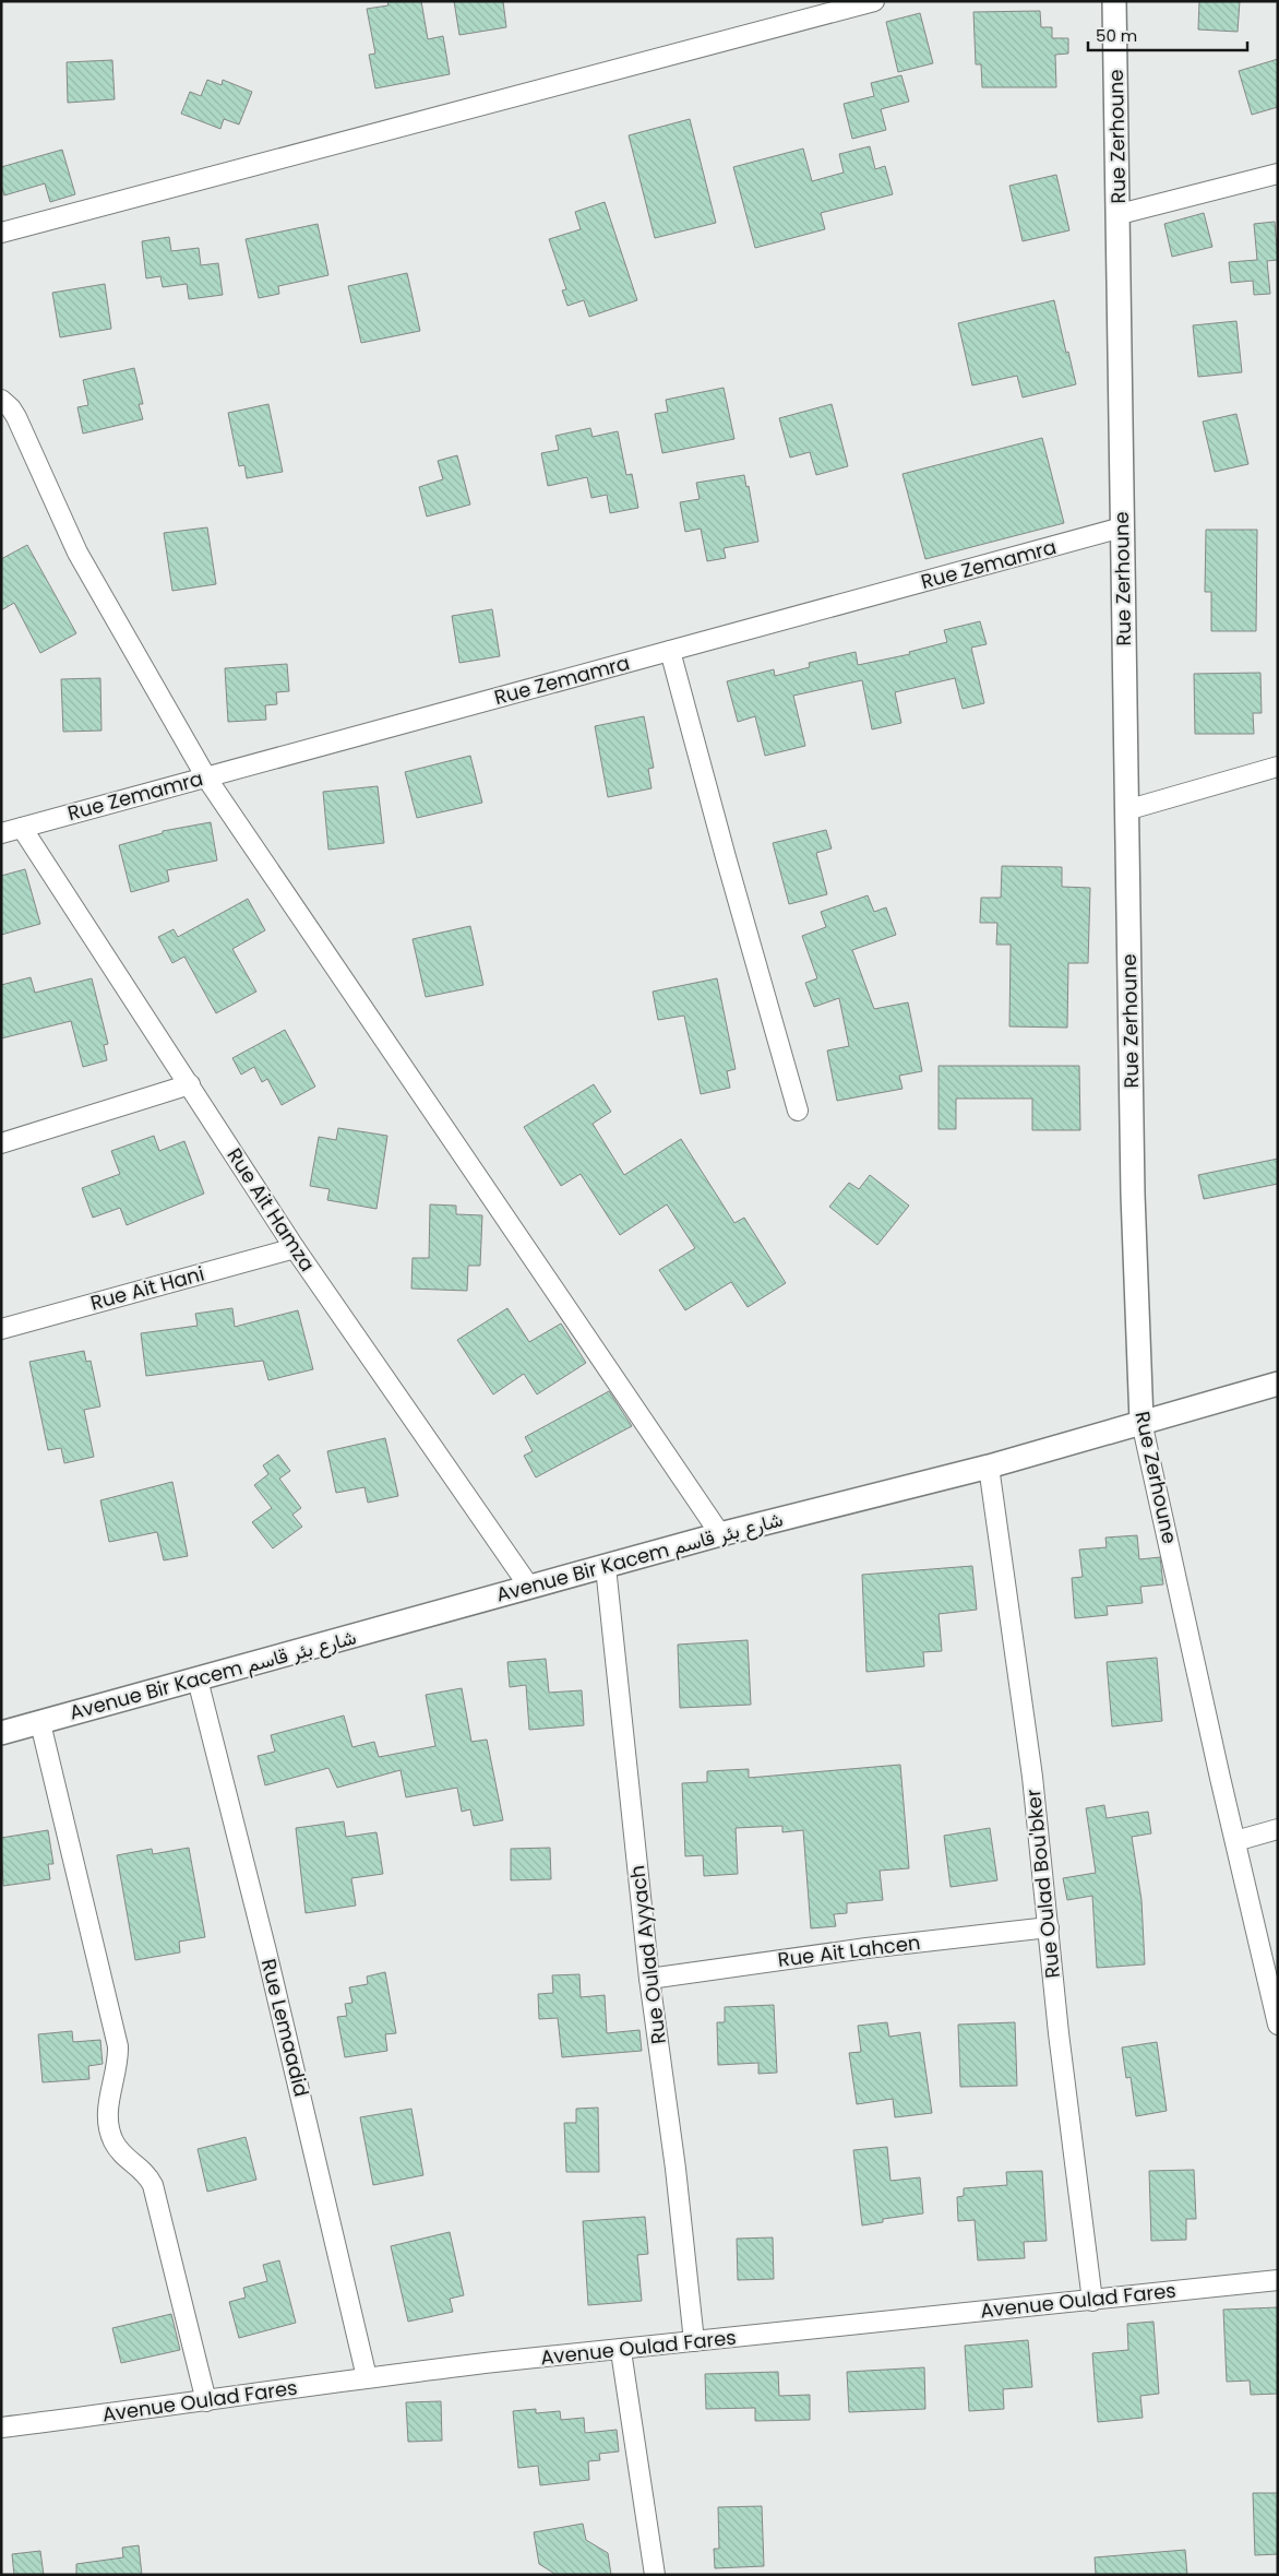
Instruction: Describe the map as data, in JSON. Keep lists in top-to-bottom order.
{
  "streets": {
    "street": [
      "Rue Zerhoune",
      "Rue Zemamra",
      "Rue Ait Hamza",
      "Rue Ait Hani",
      "Avenue Bir Kacem شارع بئر قاسم",
      "Rue Oulad Bou'bker",
      "Rue Ait Lahcen",
      "Rue Oulad Ayyach",
      "Rue Lemaadid",
      "Avenue Oulad Fares"
    ]
  },
  "crossings": [
    ["Rue Zerhoune", "Rue Zemamra"],
    ["Rue Zerhoune", "Avenue Bir Kacem شارع بئر قاسم"],
    ["Rue Zemamra", "Rue Ait Hamza"],
    ["Rue Ait Hamza", "Rue Ait Hani"],
    ["Rue Ait Hamza", "Avenue Bir Kacem شارع بئر قاسم"],
    ["Avenue Bir Kacem شارع بئر قاسم", "Rue Oulad Bou'bker"],
    ["Avenue Bir Kacem شارع بئر قاسم", "Rue Oulad Ayyach"],
    ["Avenue Bir Kacem شارع بئر قاسم", "Rue Lemaadid"],
    ["Rue Oulad Bou'bker", "Rue Ait Lahcen"],
    ["Rue Oulad Bou'bker", "Avenue Oulad Fares"],
    ["Rue Ait Lahcen", "Rue Oulad Ayyach"],
    ["Rue Oulad Ayyach", "Avenue Oulad Fares"],
    ["Rue Lemaadid", "Avenue Oulad Fares"]
  ],
  "scale_bar": "50 m"
}
